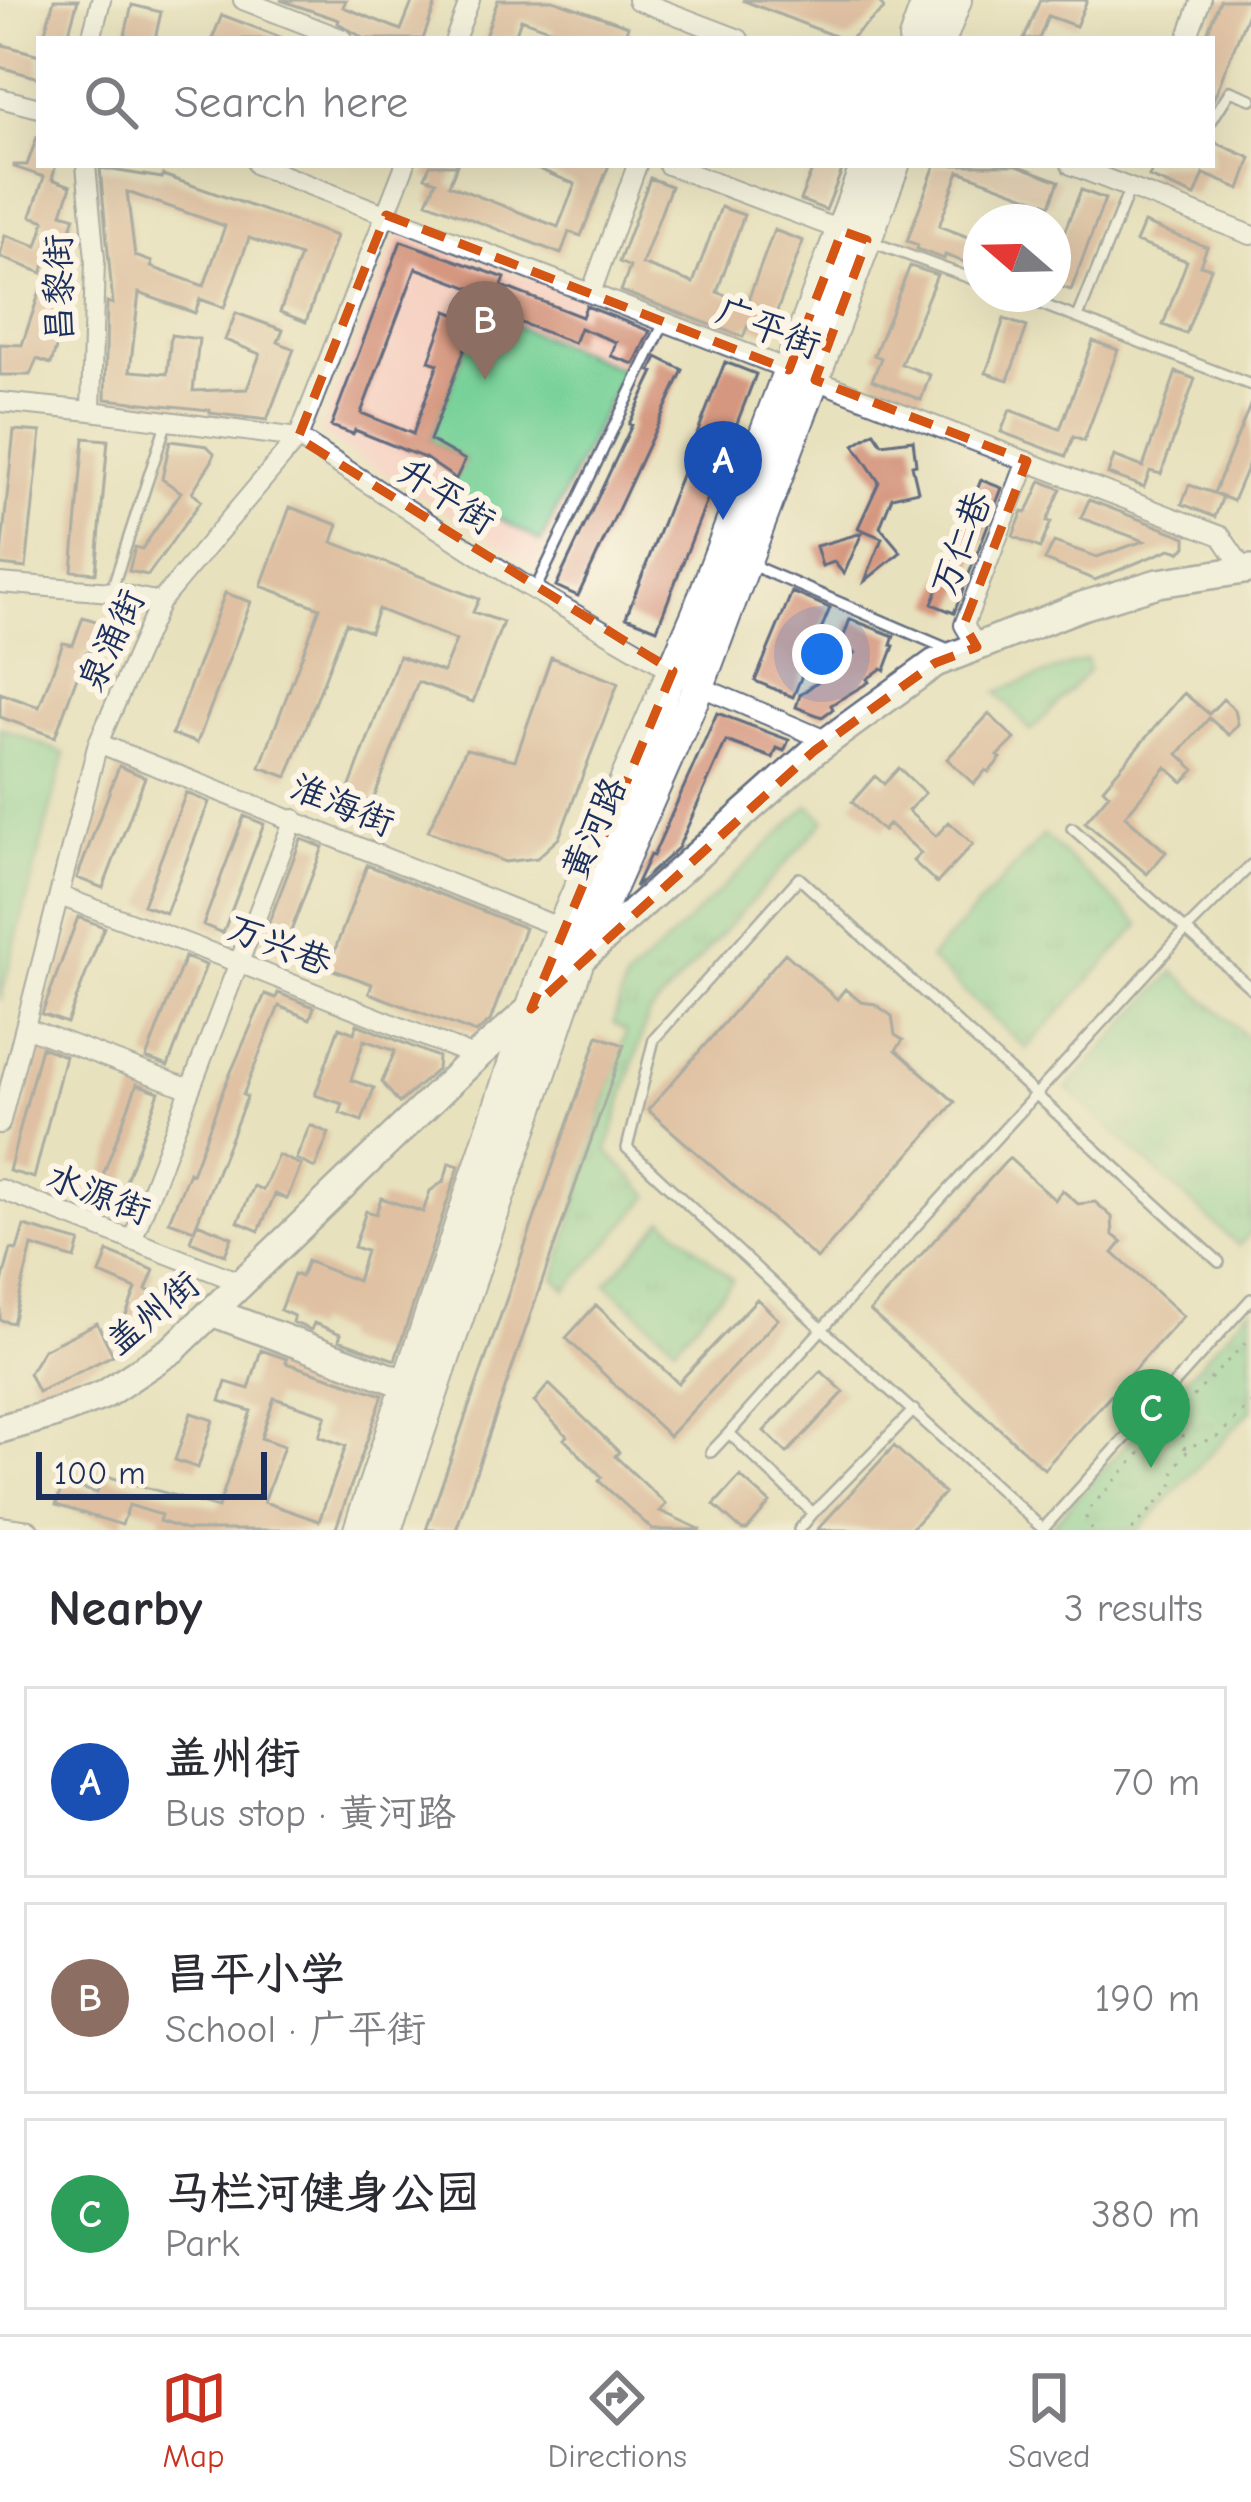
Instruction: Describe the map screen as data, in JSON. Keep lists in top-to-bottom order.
{
  "streets": {
    "main road": ["黄河路"],
    "street": [
      "昌黎街",
      "广平街",
      "升平街",
      "万仁巷",
      "泉涌街",
      "淮海街",
      "万兴巷",
      "水源街",
      "盖州街"
    ]
  },
  "crossings": [
    ["昌黎街", "升平街"],
    ["广平街", "万仁巷"],
    ["广平街", "泉涌街"],
    ["广平街", "黄河路"],
    ["广平街", "盖州街"],
    ["升平街", "泉涌街"],
    ["升平街", "黄河路"],
    ["升平街", "盖州街"],
    ["万仁巷", "盖州街"],
    ["泉涌街", "淮海街"],
    ["泉涌街", "万兴巷"],
    ["淮海街", "黄河路"],
    ["黄河路", "盖州街"],
    ["万兴巷", "盖州街"],
    ["水源街", "盖州街"]
  ],
  "scale_bar": "100 m",
  "north": "left",
  "page": {
    "search": "Search here",
    "pins": ["B", "A", "C"],
    "scale": "100 m",
    "heading": ["Nearby", "3 results"],
    "list": [
      {
        "mark": "A",
        "name": "盖州街",
        "note": "Bus stop · 黄河路",
        "value": "70 m"
      },
      {
        "mark": "B",
        "name": "昌平小学",
        "note": "School · 广平街",
        "value": "190 m"
      },
      {
        "mark": "C",
        "name": "马栏河健身公园",
        "note": "Park",
        "value": "380 m"
      }
    ],
    "nav": ["Map", "Directions", "Saved"]
  }
}
